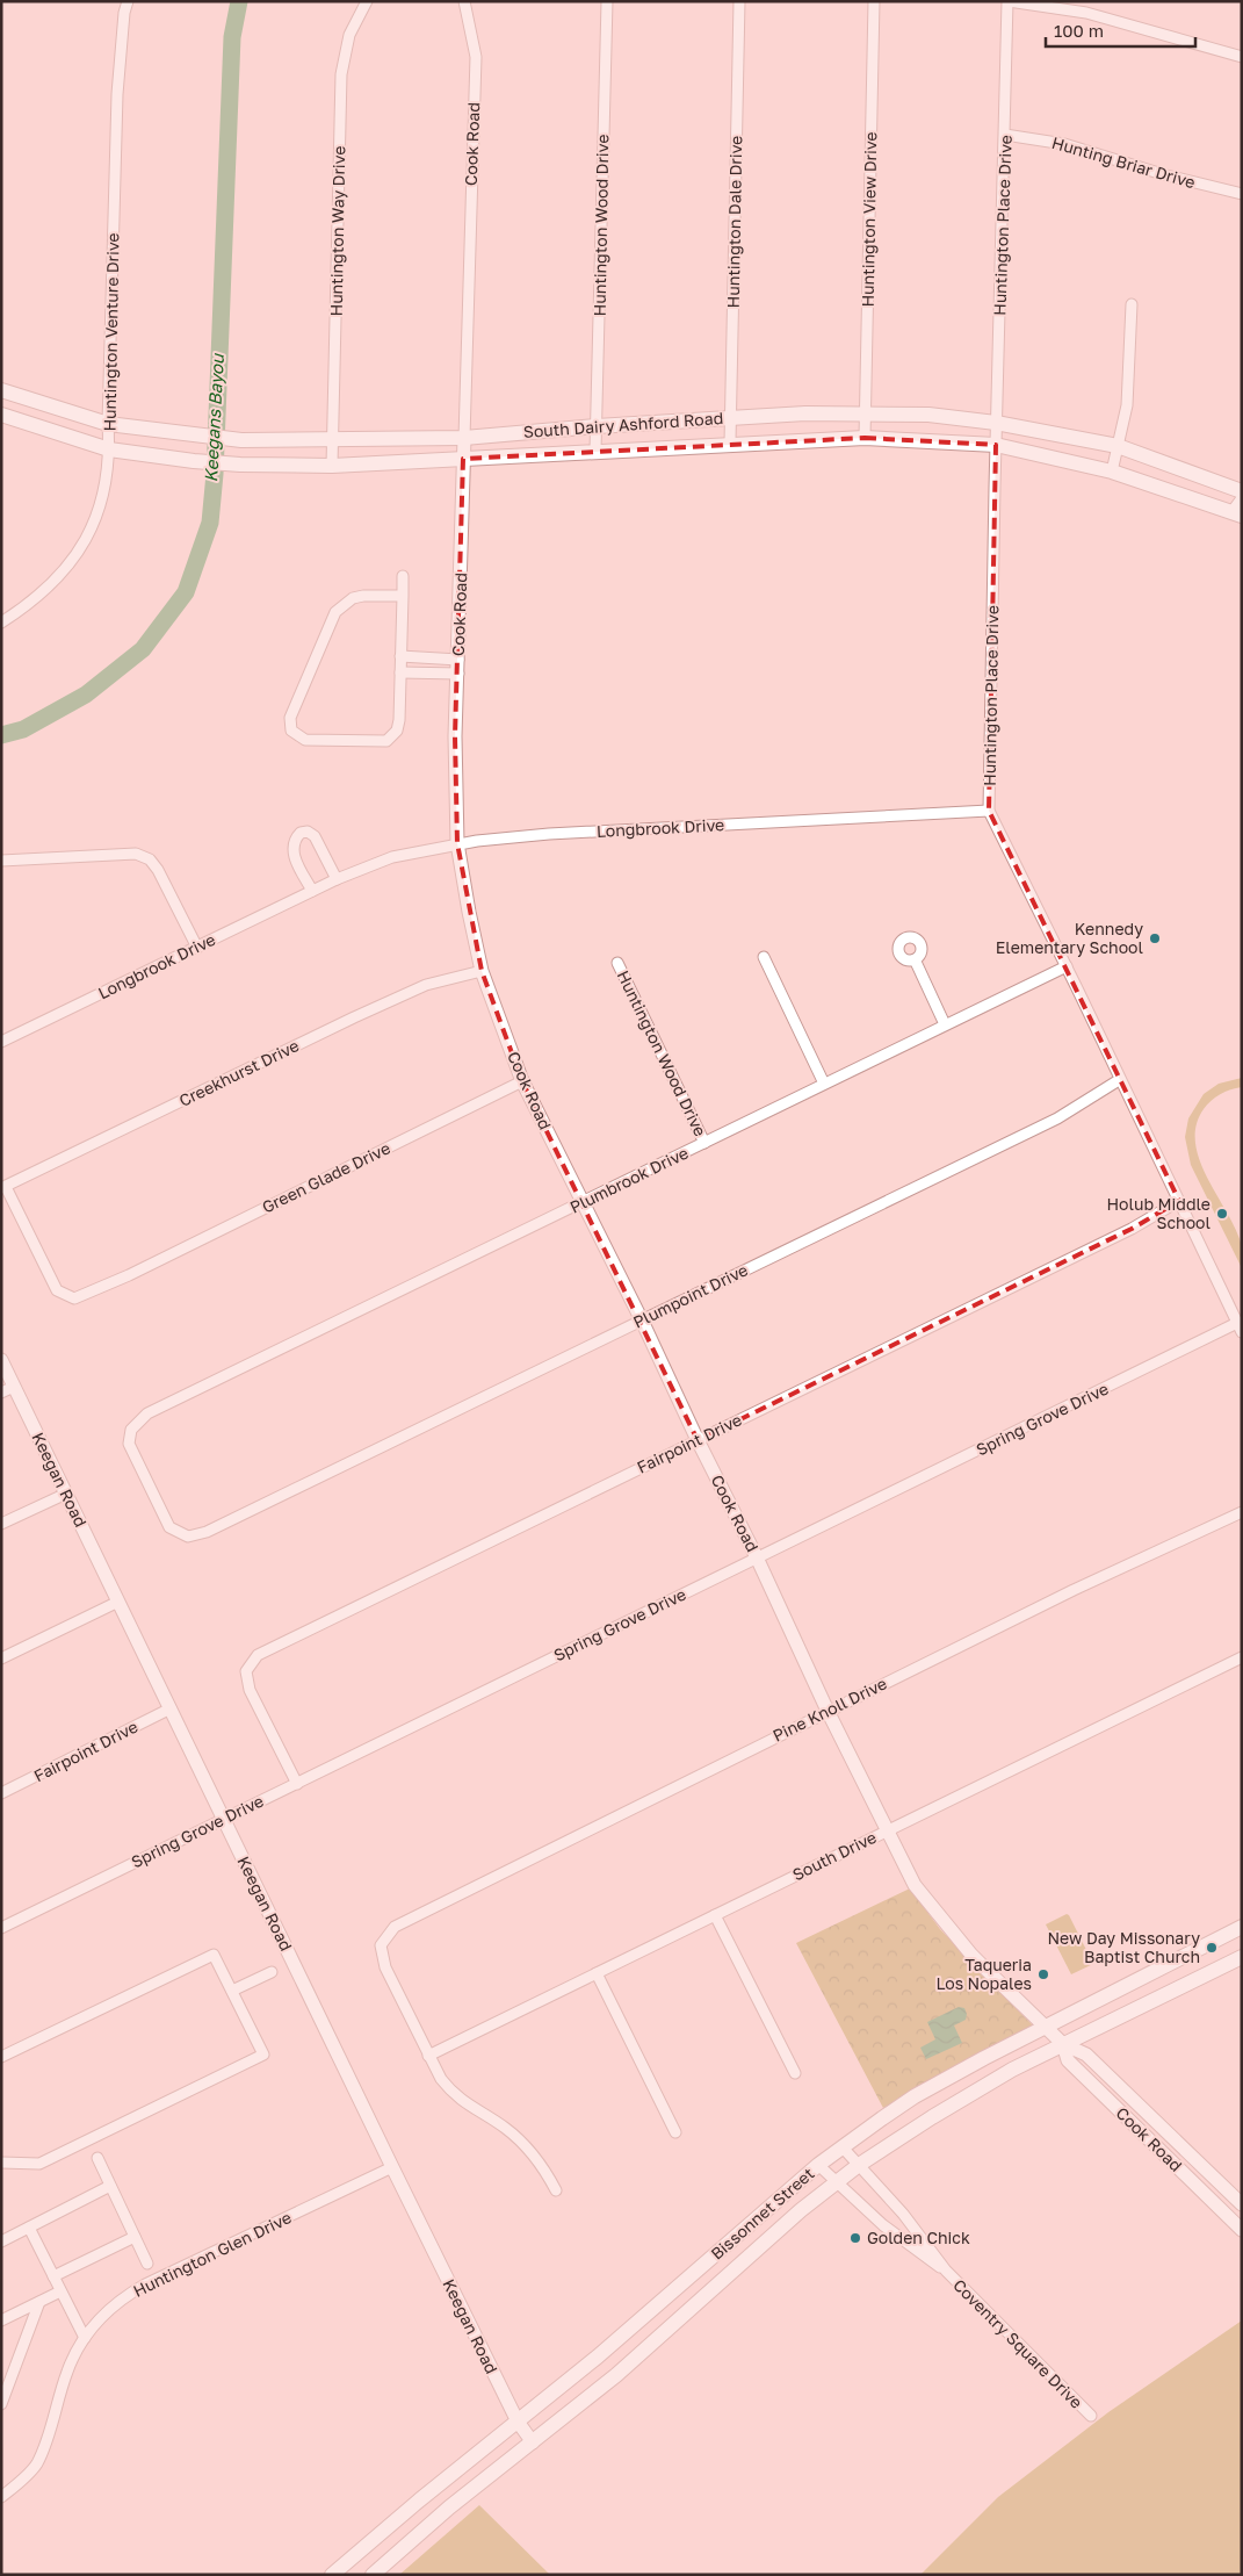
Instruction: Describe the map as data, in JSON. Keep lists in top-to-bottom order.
{
  "streets": {
    "main road": ["South Dairy Ashford Road", "Bissonnet Street"],
    "street": [
      "Cook Road",
      "Hunting Briar Drive",
      "Huntington View Drive",
      "Huntington Dale Drive",
      "Huntington Wood Drive",
      "Huntington Place Drive",
      "Huntington Way Drive",
      "Huntington Venture Drive",
      "Longbrook Drive",
      "Creekhurst Drive",
      "Green Glade Drive",
      "Plumbrook Drive",
      "Plumpoint Drive",
      "Spring Grove Drive",
      "Fairpoint Drive",
      "Keegan Road",
      "Pine Knoll Drive",
      "South Drive",
      "Huntington Glen Drive",
      "Coventry Square Drive"
    ]
  },
  "crossings": [
    ["Cook Road", "South Dairy Ashford Road"],
    ["Cook Road", "Longbrook Drive"],
    ["Cook Road", "Creekhurst Drive"],
    ["Cook Road", "Green Glade Drive"],
    ["Cook Road", "Plumbrook Drive"],
    ["Cook Road", "Plumpoint Drive"],
    ["Cook Road", "Spring Grove Drive"],
    ["Cook Road", "Fairpoint Drive"],
    ["Cook Road", "Pine Knoll Drive"],
    ["Cook Road", "South Drive"],
    ["Cook Road", "Bissonnet Street"],
    ["Hunting Briar Drive", "Huntington Place Drive"],
    ["Huntington View Drive", "South Dairy Ashford Road"],
    ["Huntington Dale Drive", "South Dairy Ashford Road"],
    ["Huntington Wood Drive", "South Dairy Ashford Road"],
    ["Huntington Wood Drive", "Plumbrook Drive"],
    ["Huntington Place Drive", "South Dairy Ashford Road"],
    ["Huntington Place Drive", "Longbrook Drive"],
    ["Huntington Place Drive", "Plumbrook Drive"],
    ["Huntington Place Drive", "Plumpoint Drive"],
    ["Huntington Place Drive", "Spring Grove Drive"],
    ["Huntington Place Drive", "Fairpoint Drive"],
    ["Huntington Way Drive", "South Dairy Ashford Road"],
    ["Huntington Venture Drive", "South Dairy Ashford Road"],
    ["Creekhurst Drive", "Green Glade Drive"],
    ["Plumbrook Drive", "Plumpoint Drive"],
    ["Spring Grove Drive", "Fairpoint Drive"],
    ["Spring Grove Drive", "Keegan Road"],
    ["Fairpoint Drive", "Keegan Road"],
    ["Keegan Road", "Bissonnet Street"],
    ["Keegan Road", "Huntington Glen Drive"],
    ["Pine Knoll Drive", "South Drive"],
    ["Bissonnet Street", "Coventry Square Drive"]
  ],
  "water": ["Keegans Bayou"],
  "places": [
    "Kennedy Elementary School",
    "Holub Middle School",
    "New Day Missonary Baptist Church",
    "Taqueria Los Nopales",
    "Golden Chick"
  ],
  "scale_bar": "100 m"
}
